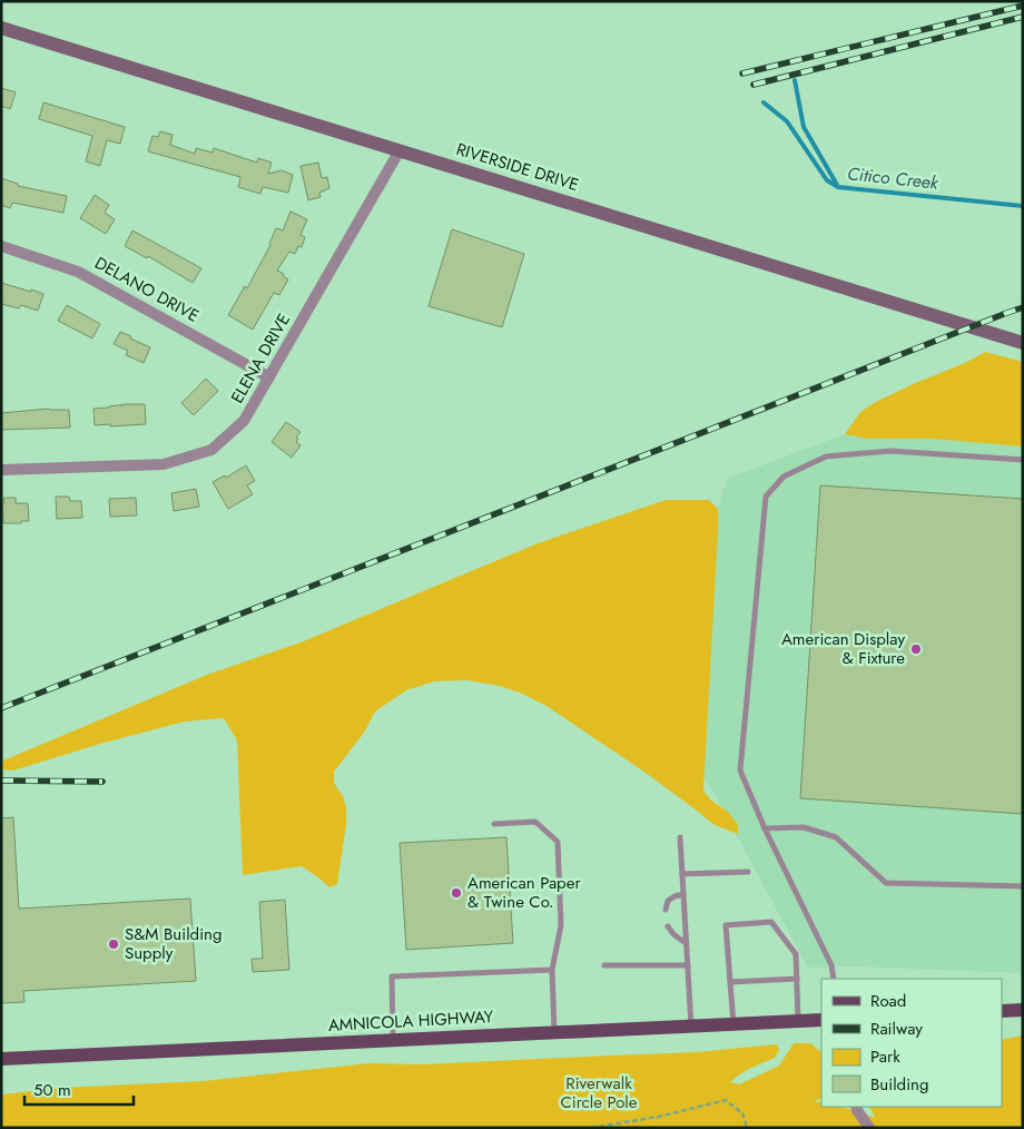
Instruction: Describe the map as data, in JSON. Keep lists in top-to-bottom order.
{
  "streets": {
    "main road": ["AMNICOLA HIGHWAY"],
    "street": ["RIVERSIDE DRIVE", "DELANO DRIVE", "ELENA DRIVE"]
  },
  "crossings": [
    ["RIVERSIDE DRIVE", "ELENA DRIVE"],
    ["DELANO DRIVE", "ELENA DRIVE"]
  ],
  "water": ["Citico Creek"],
  "parks": ["Riverwalk Circle Pole"],
  "places": ["American Display & Fixture", "American Paper & Twine Co.", "S&M Building Supply"],
  "legend": [
    "Road",
    "Railway",
    "Park",
    "Building"
  ],
  "scale_bar": "50 m"
}
